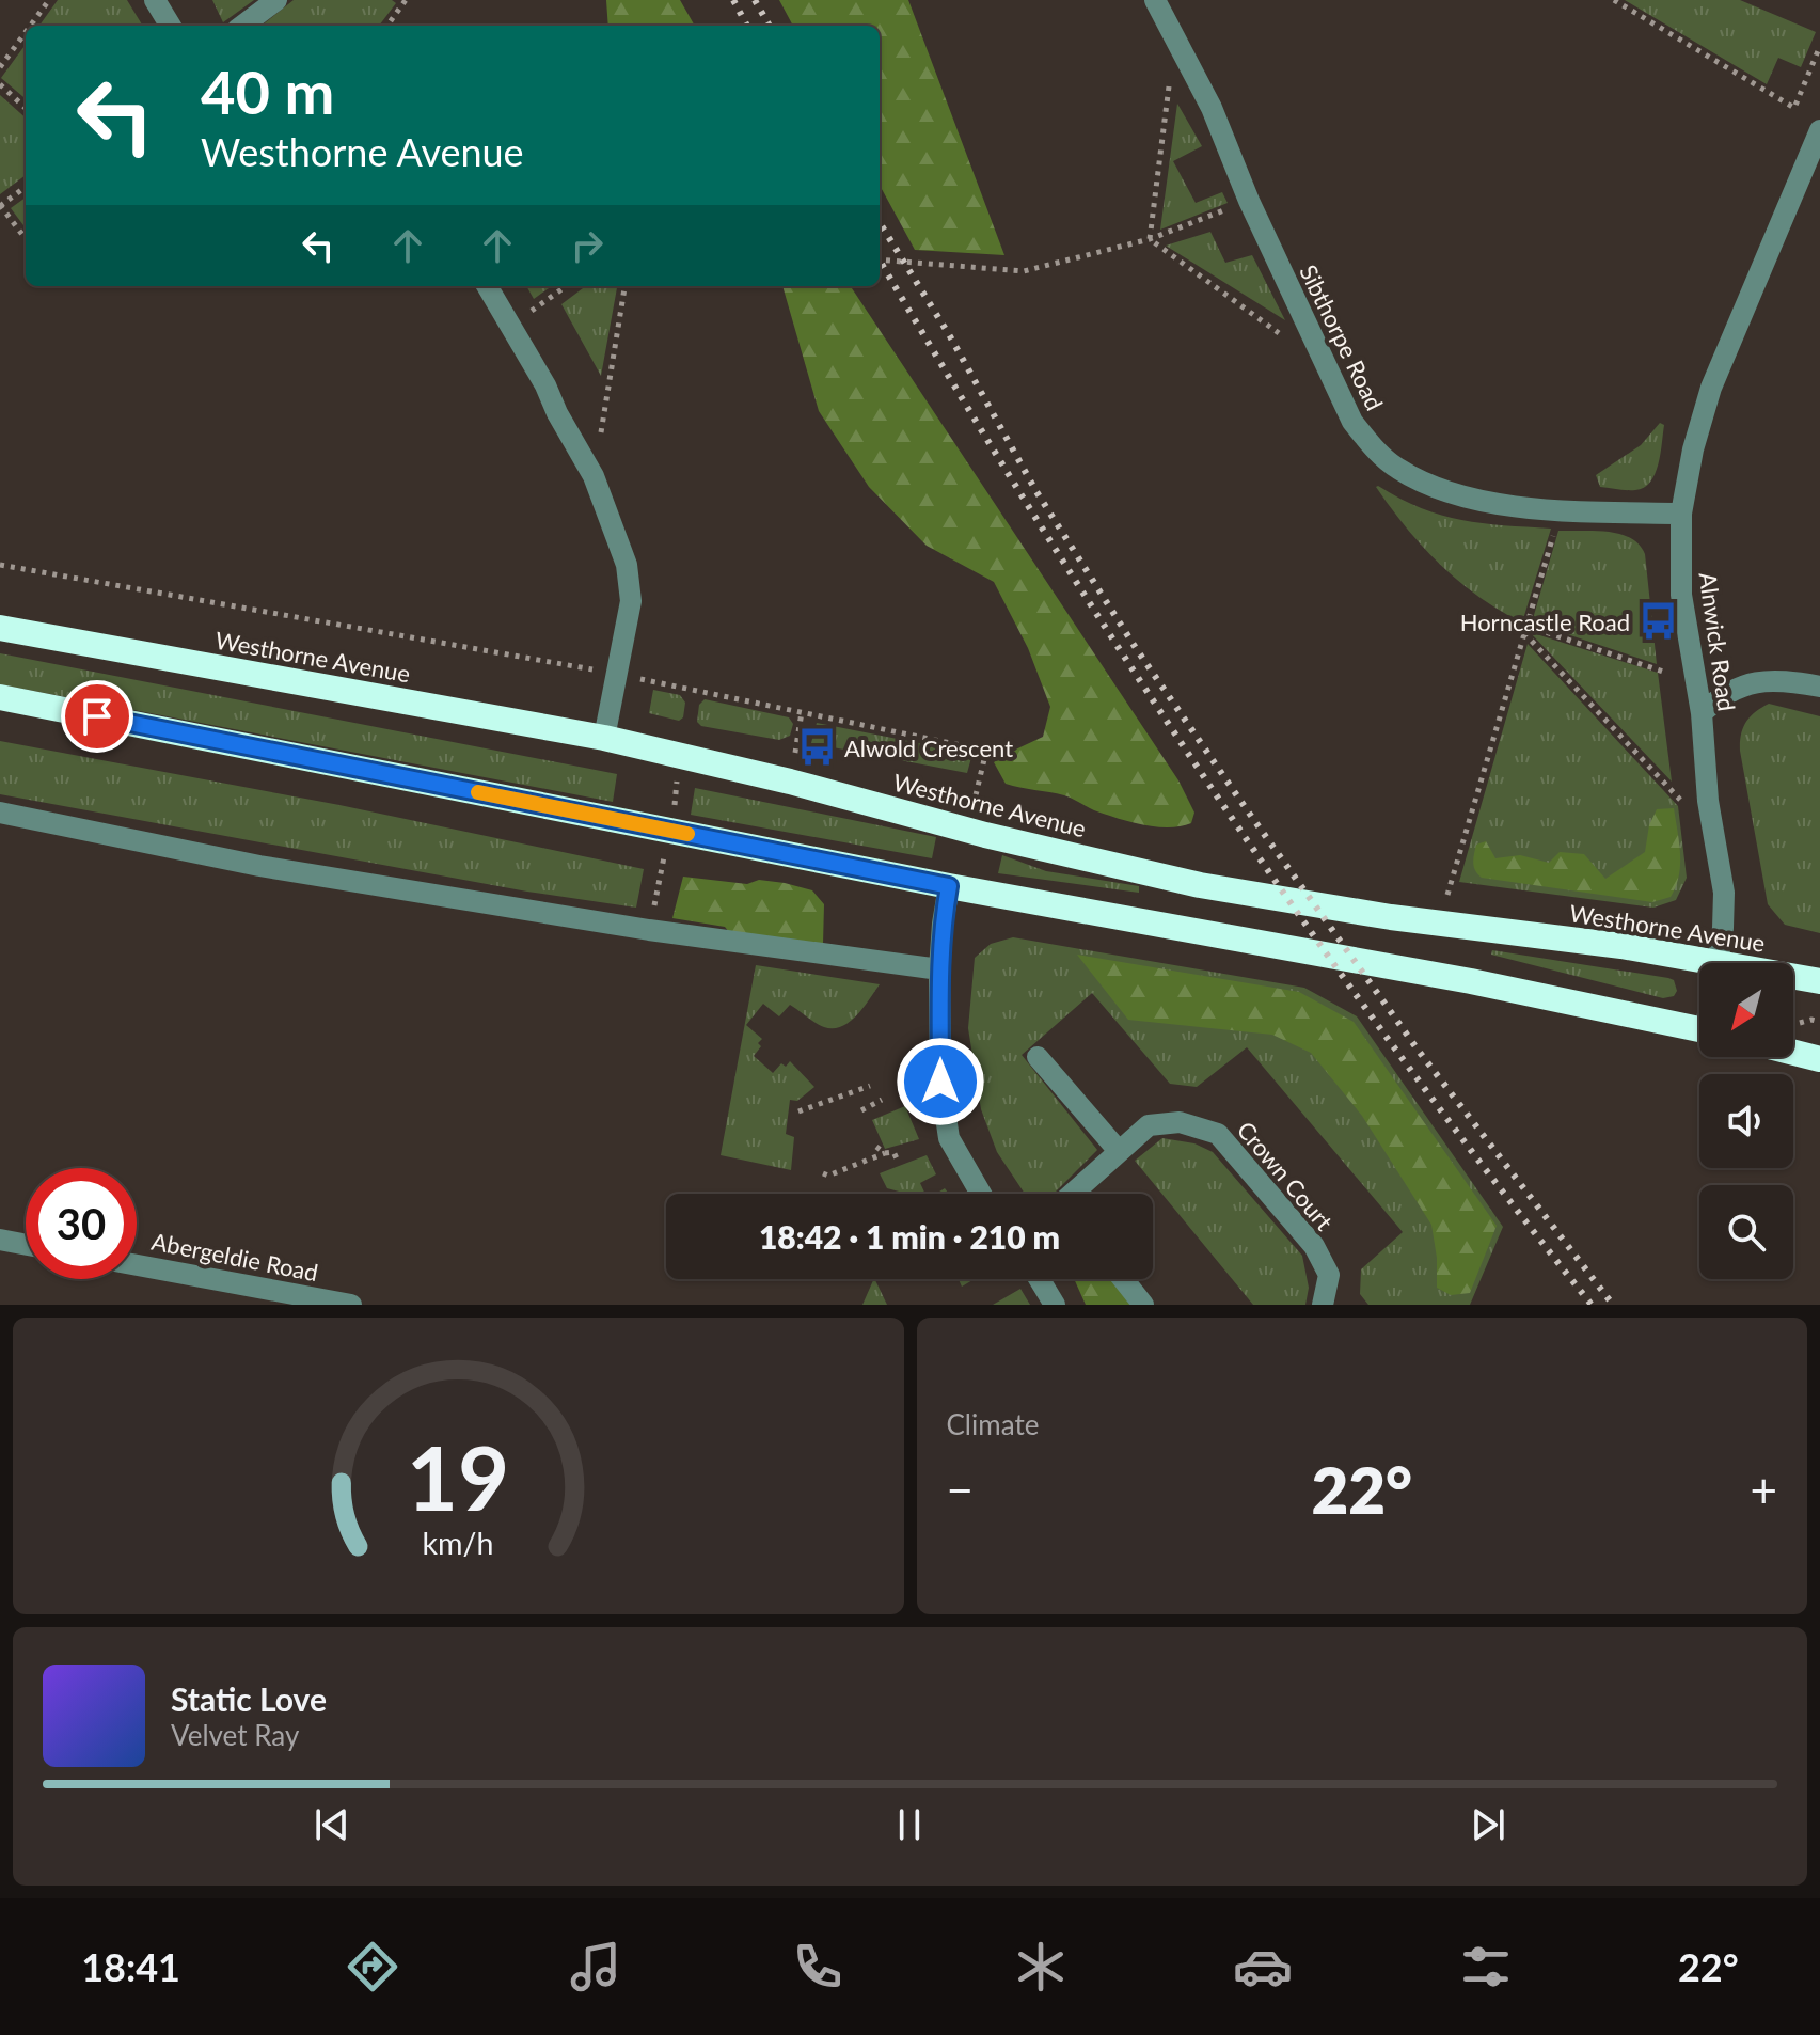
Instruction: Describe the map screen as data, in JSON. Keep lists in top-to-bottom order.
{
  "streets": {
    "highway": ["Westhorne Avenue"],
    "street": [
      "Sibthorpe Road",
      "Alnwick Road",
      "Crown Court",
      "Abergeldie Road"
    ]
  },
  "crossings": [
    ["Sibthorpe Road", "Alnwick Road"]
  ],
  "places": {
    "bus stop": ["Horncastle Road", "Alwold Crescent"]
  },
  "north": "bottom left",
  "page": {
    "turn": ["40 m", "Westhorne Avenue"],
    "limit": "30",
    "trip": "18:42 · 1 min · 210 m",
    "tile": "Climate",
    "heat": ["−", "22°", "+"],
    "song": ["Static Love", "Velvet Ray"],
    "tabs": ["18:41", "22°"],
    "gauge": ["19", "km/h"]
  }
}
